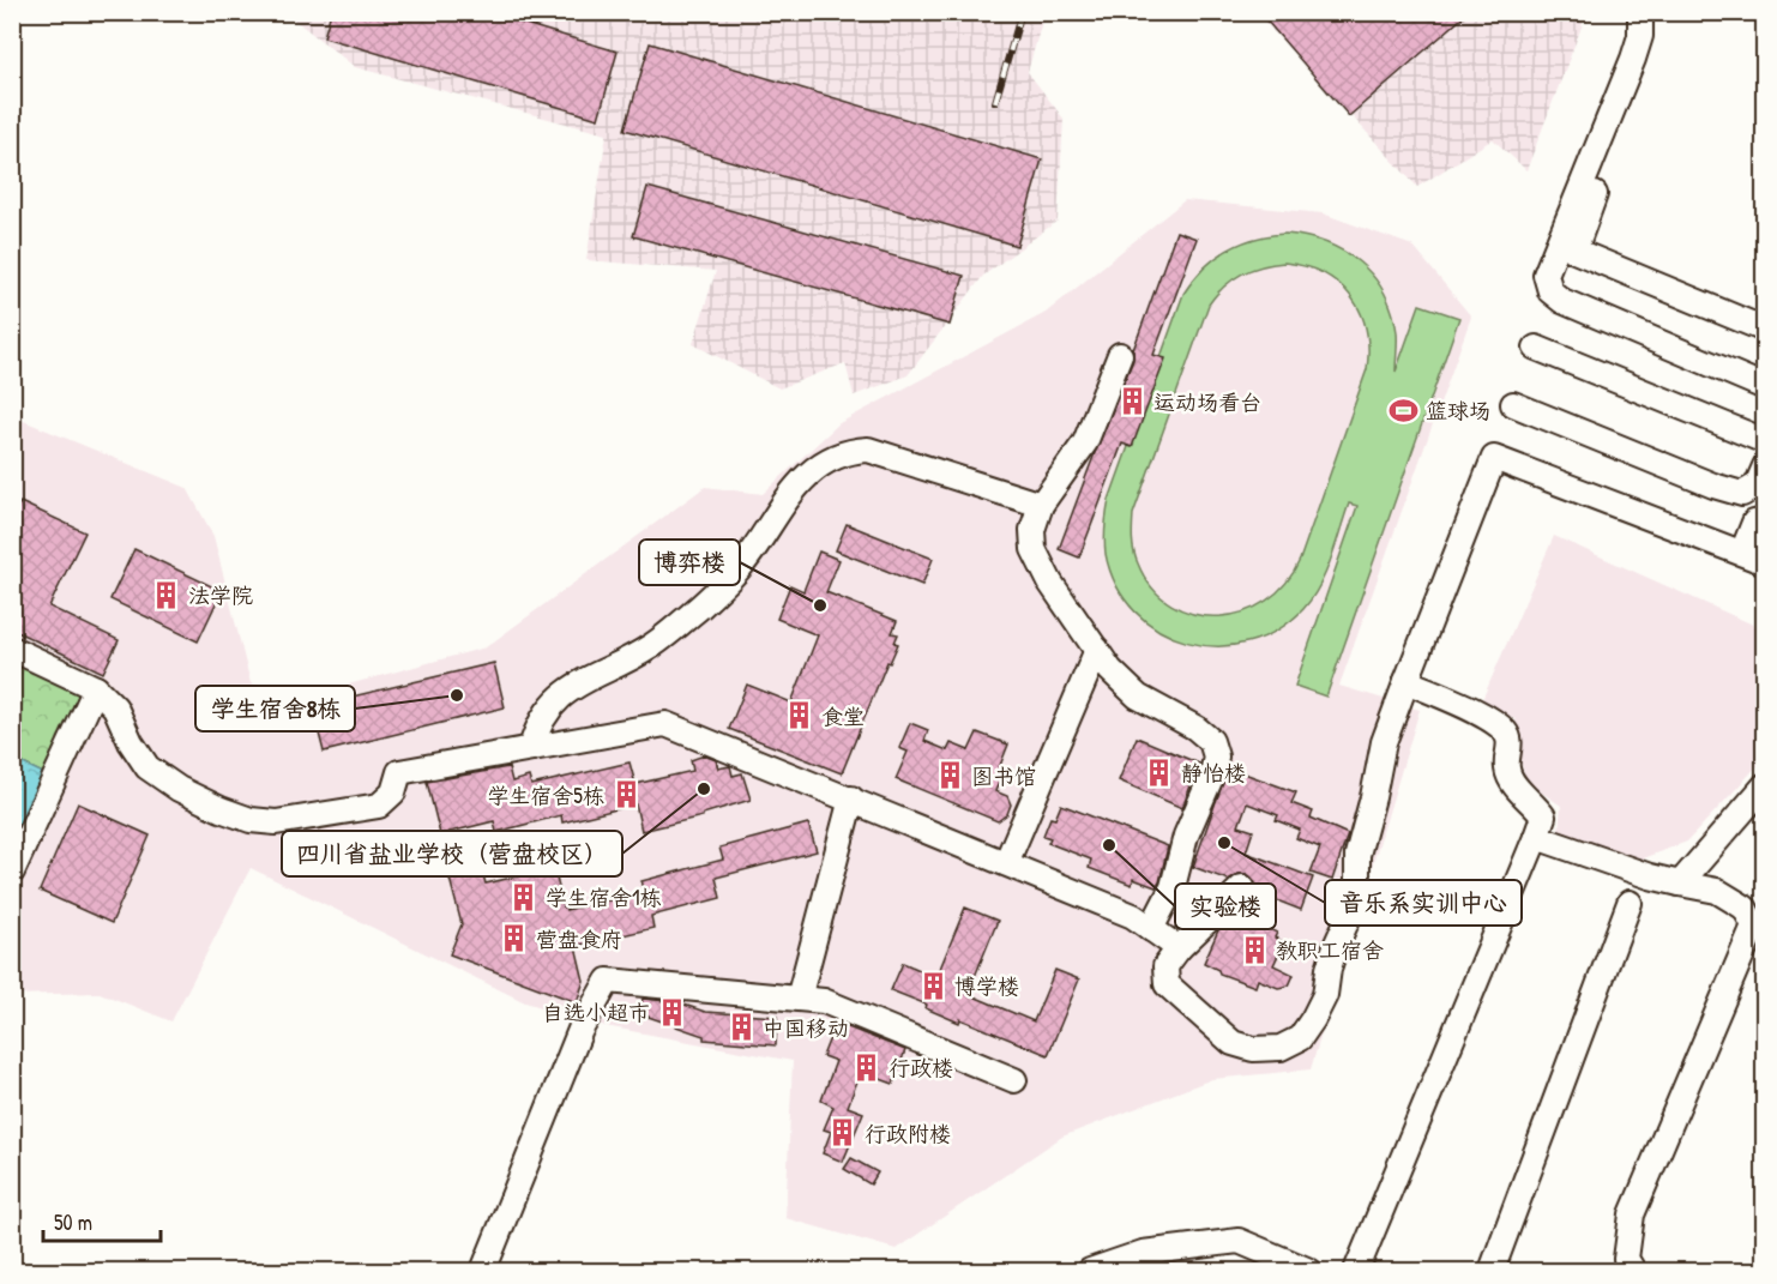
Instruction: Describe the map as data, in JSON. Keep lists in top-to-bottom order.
{
  "places": {
    "building": [
      "运动场看台",
      "法学院",
      "食堂",
      "静怡楼",
      "图书馆",
      "学生宿舍5栋",
      "学生宿舍1栋",
      "营盘食府",
      "教职工宿舍",
      "博学楼",
      "自选小超市",
      "中国移动",
      "行政楼",
      "行政附楼"
    ],
    "sports": ["篮球场"],
    "other": [
      "博弈楼",
      "学生宿舍8栋",
      "四川省盐业学校（营盘校区）",
      "音乐系实训中心",
      "实验楼"
    ]
  },
  "scale_bar": "50 m"
}
